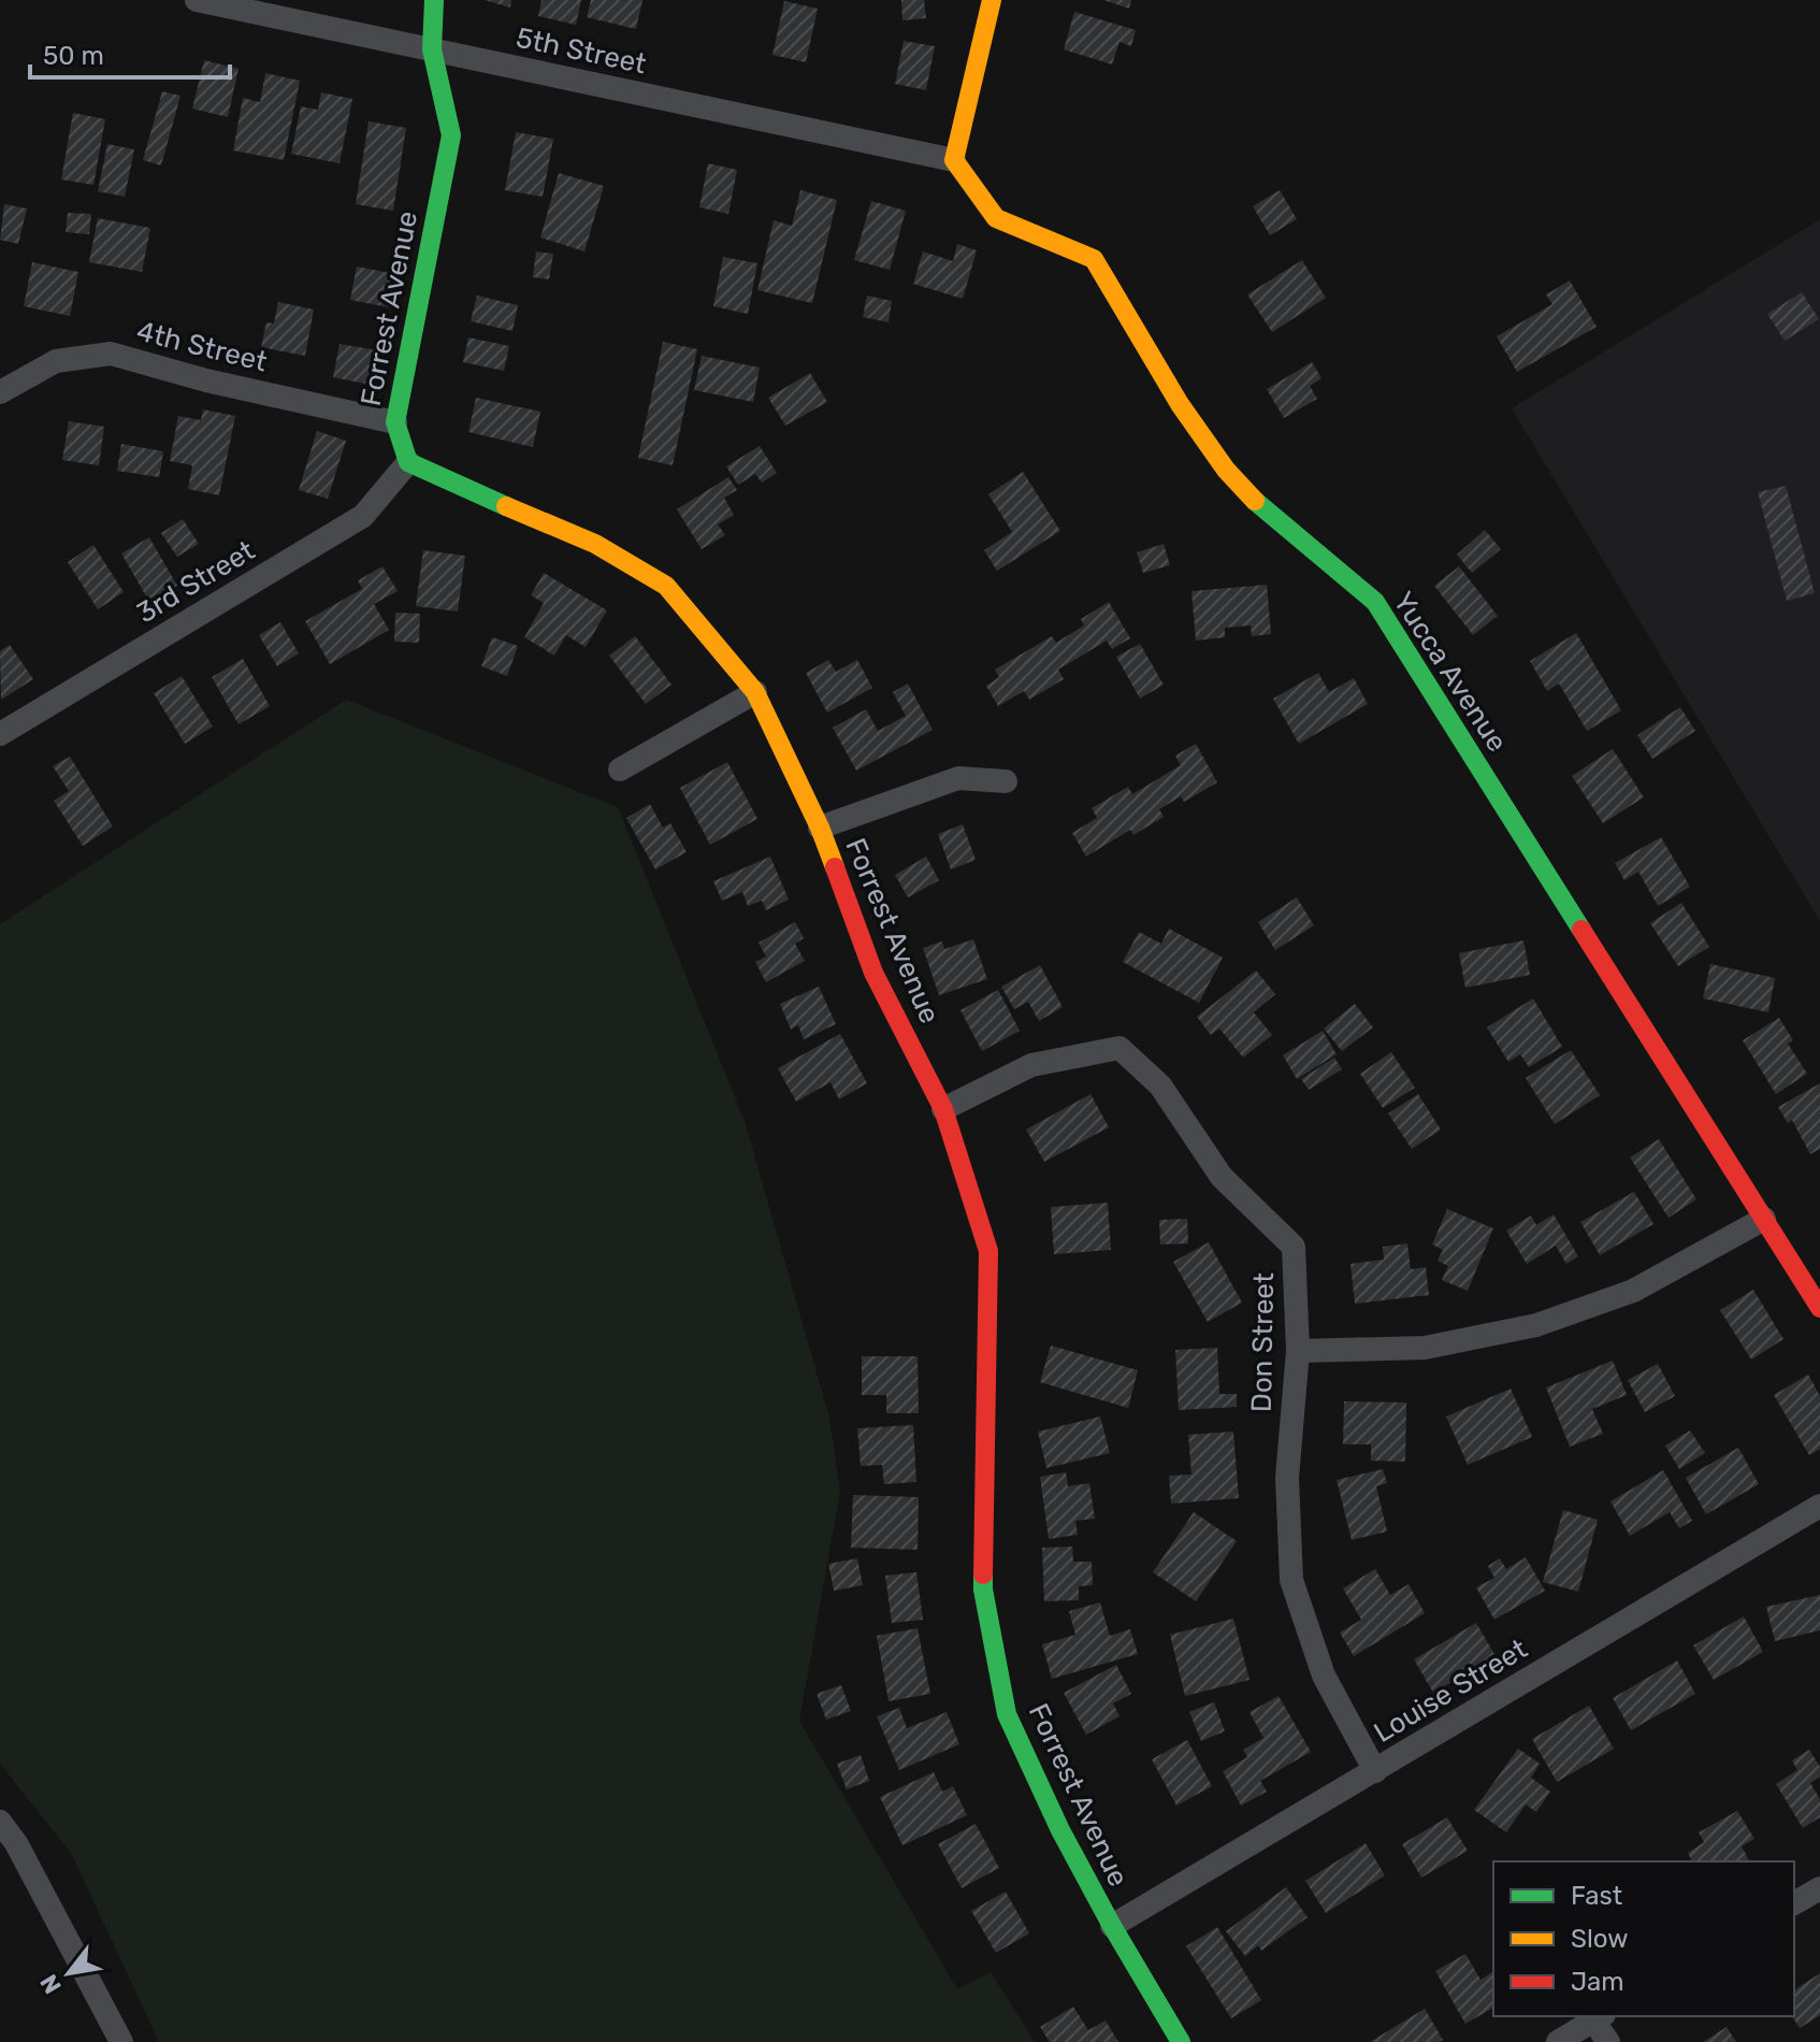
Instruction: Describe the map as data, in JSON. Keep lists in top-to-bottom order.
{
  "streets": {
    "street": [
      "5th Street",
      "Forrest Avenue",
      "4th Street",
      "3rd Street",
      "Yucca Avenue",
      "Don Street",
      "Louise Street"
    ]
  },
  "crossings": [
    ["5th Street", "Forrest Avenue"],
    ["5th Street", "Yucca Avenue"],
    ["Forrest Avenue", "4th Street"],
    ["Forrest Avenue", "3rd Street"],
    ["Forrest Avenue", "Don Street"],
    ["Forrest Avenue", "Louise Street"],
    ["Don Street", "Louise Street"]
  ],
  "legend": ["Fast", "Slow", "Jam"],
  "scale_bar": "50 m",
  "north": "bottom left"
}
